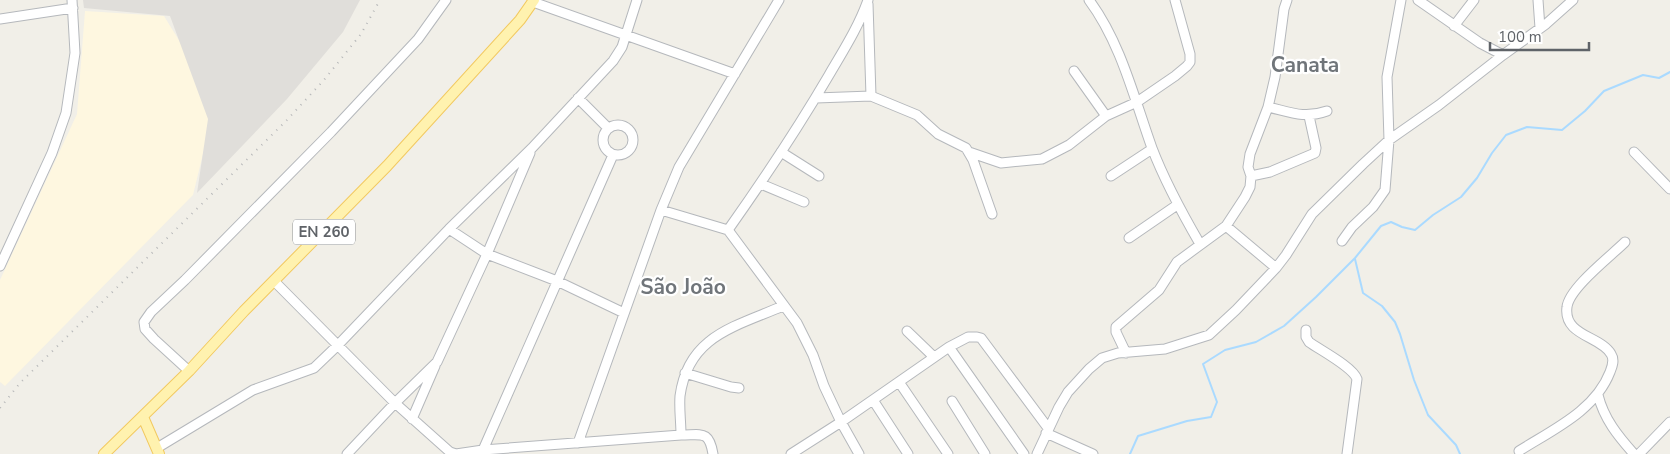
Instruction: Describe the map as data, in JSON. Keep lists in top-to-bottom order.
{
  "streets": {
    "main road": ["EN 260"]
  },
  "districts": ["Canata", "São João"],
  "scale_bar": "100 m"
}
